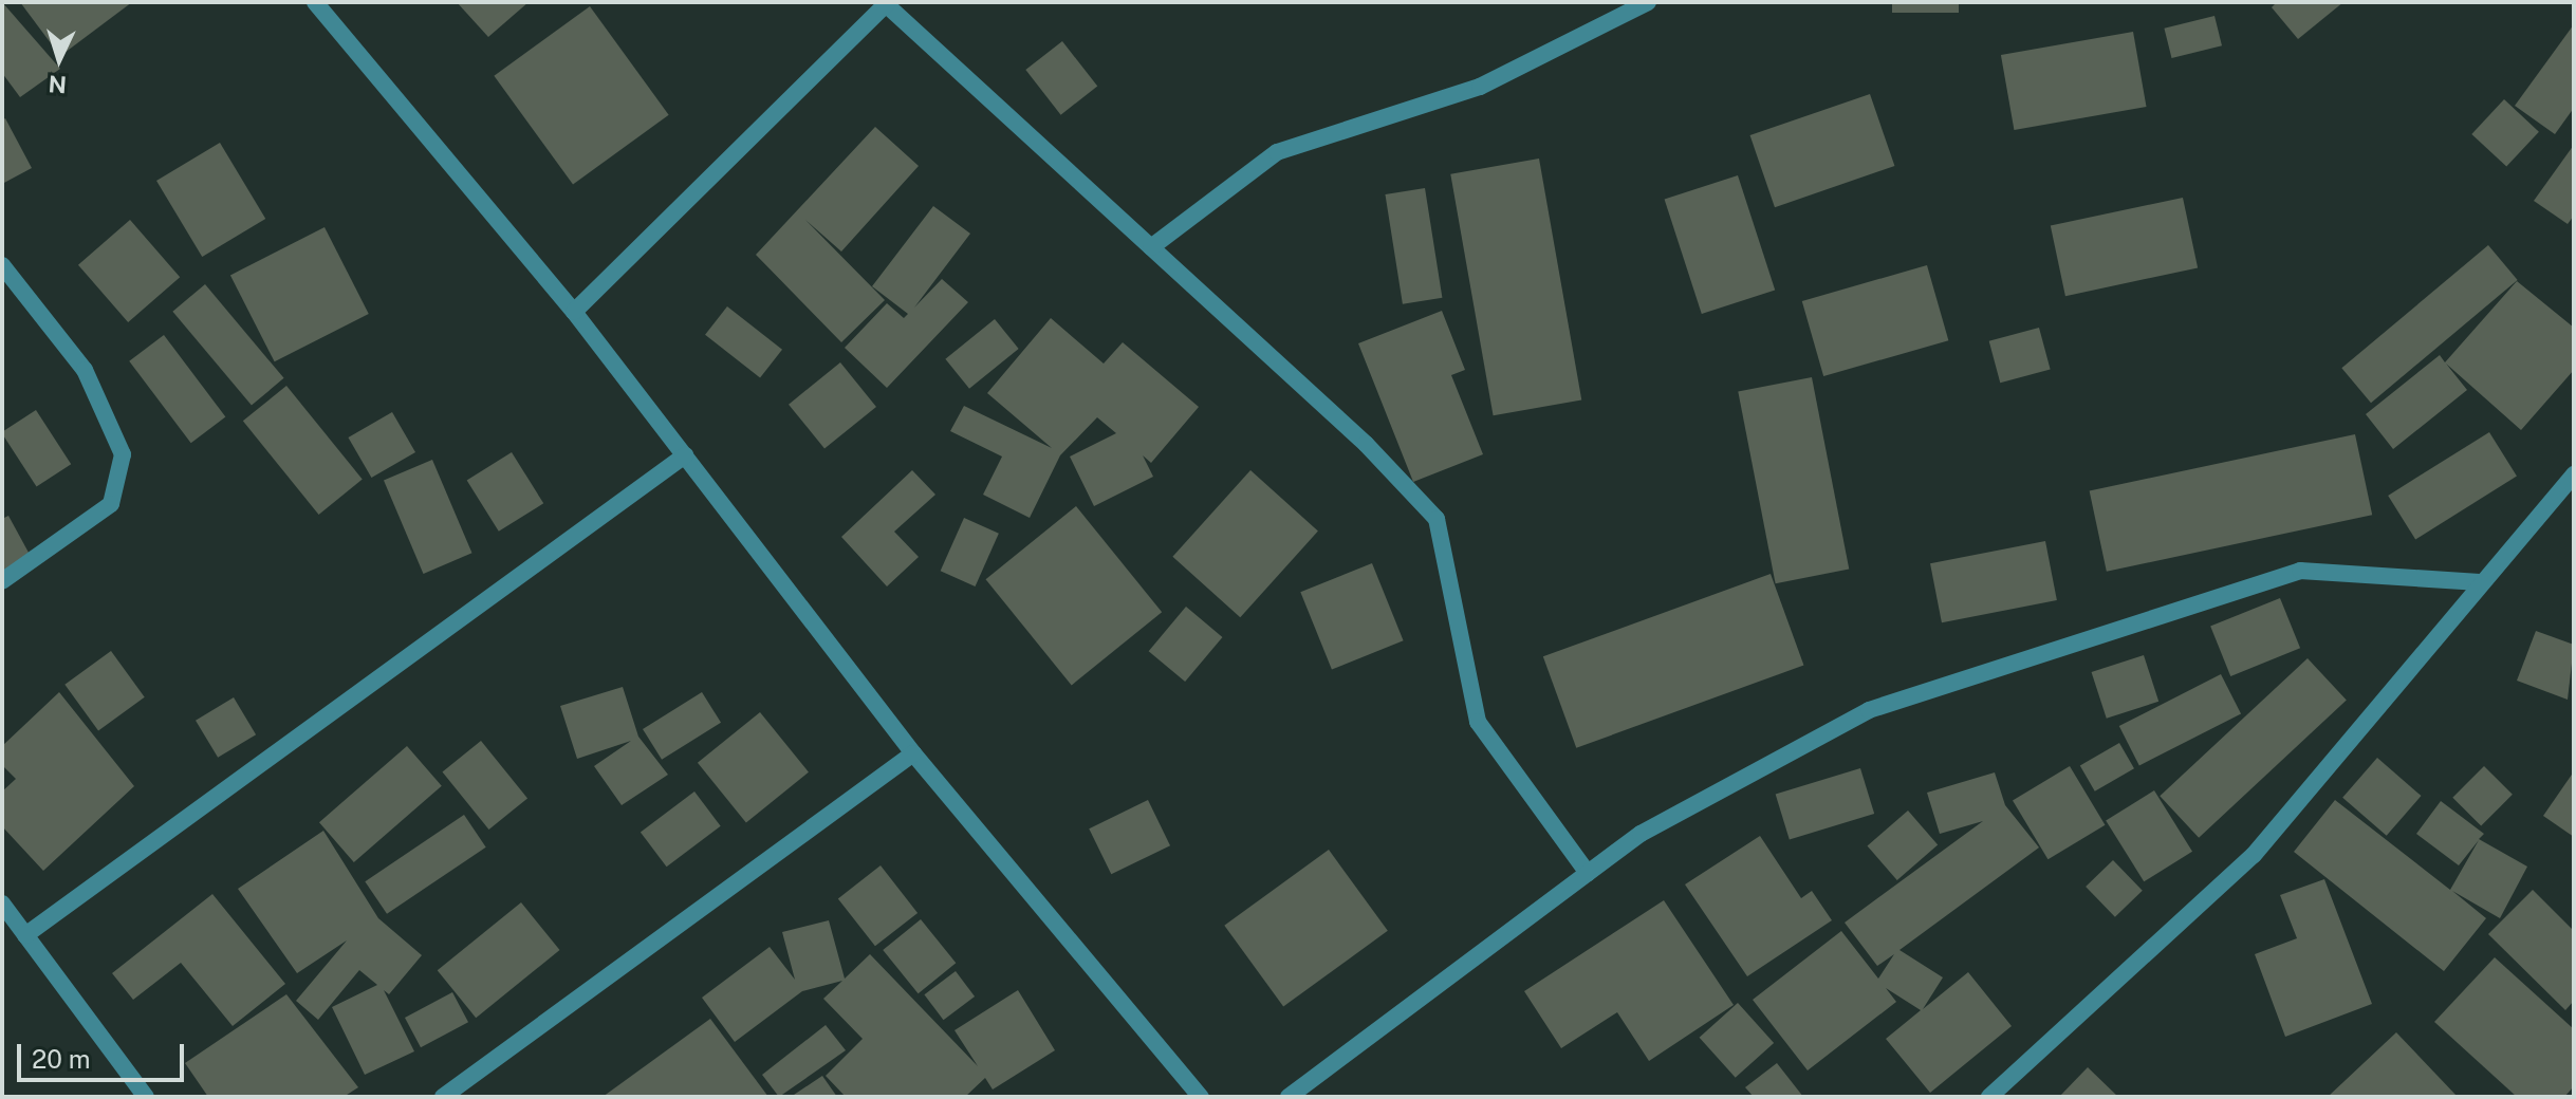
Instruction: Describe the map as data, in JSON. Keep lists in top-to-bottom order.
{
  "scale_bar": "20 m",
  "north": "bottom"
}
